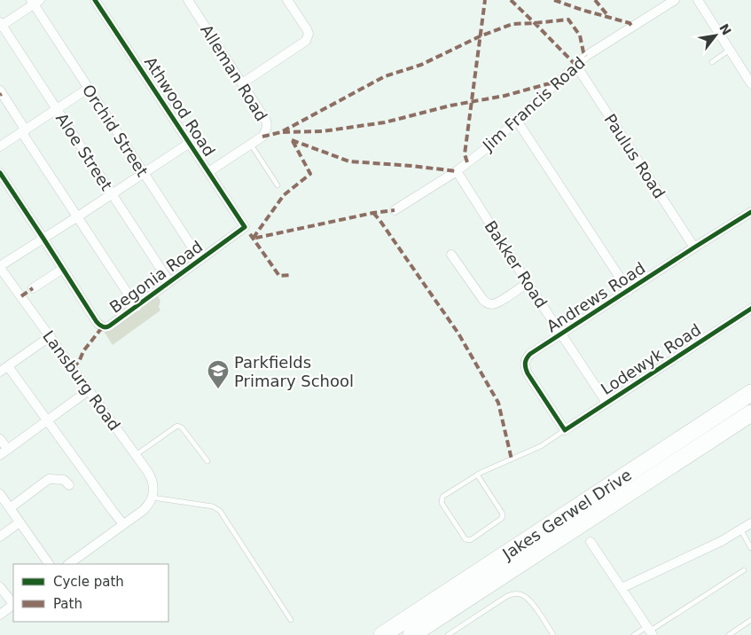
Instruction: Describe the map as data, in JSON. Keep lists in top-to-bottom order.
{
  "streets": {
    "highway": ["Jakes Gerwel Drive"],
    "street": [
      "Alleman Road",
      "Jim Francis Road",
      "Athwood Road",
      "Orchid Street",
      "Aloe Street",
      "Paulus Road",
      "Bakker Road",
      "Begonia Road",
      "Andrews Road",
      "Lodewyk Road",
      "Lansburg Road"
    ]
  },
  "crossings": [
    ["Alleman Road", "Athwood Road"],
    ["Jim Francis Road", "Paulus Road"],
    ["Jim Francis Road", "Bakker Road"],
    ["Athwood Road", "Begonia Road"],
    ["Orchid Street", "Begonia Road"],
    ["Aloe Street", "Begonia Road"],
    ["Paulus Road", "Andrews Road"],
    ["Bakker Road", "Andrews Road"],
    ["Bakker Road", "Lodewyk Road"],
    ["Andrews Road", "Lodewyk Road"]
  ],
  "places": {
    "school or university": ["Parkfields Primary School"]
  },
  "legend": ["Cycle path", "Path"],
  "north": "top right"
}
